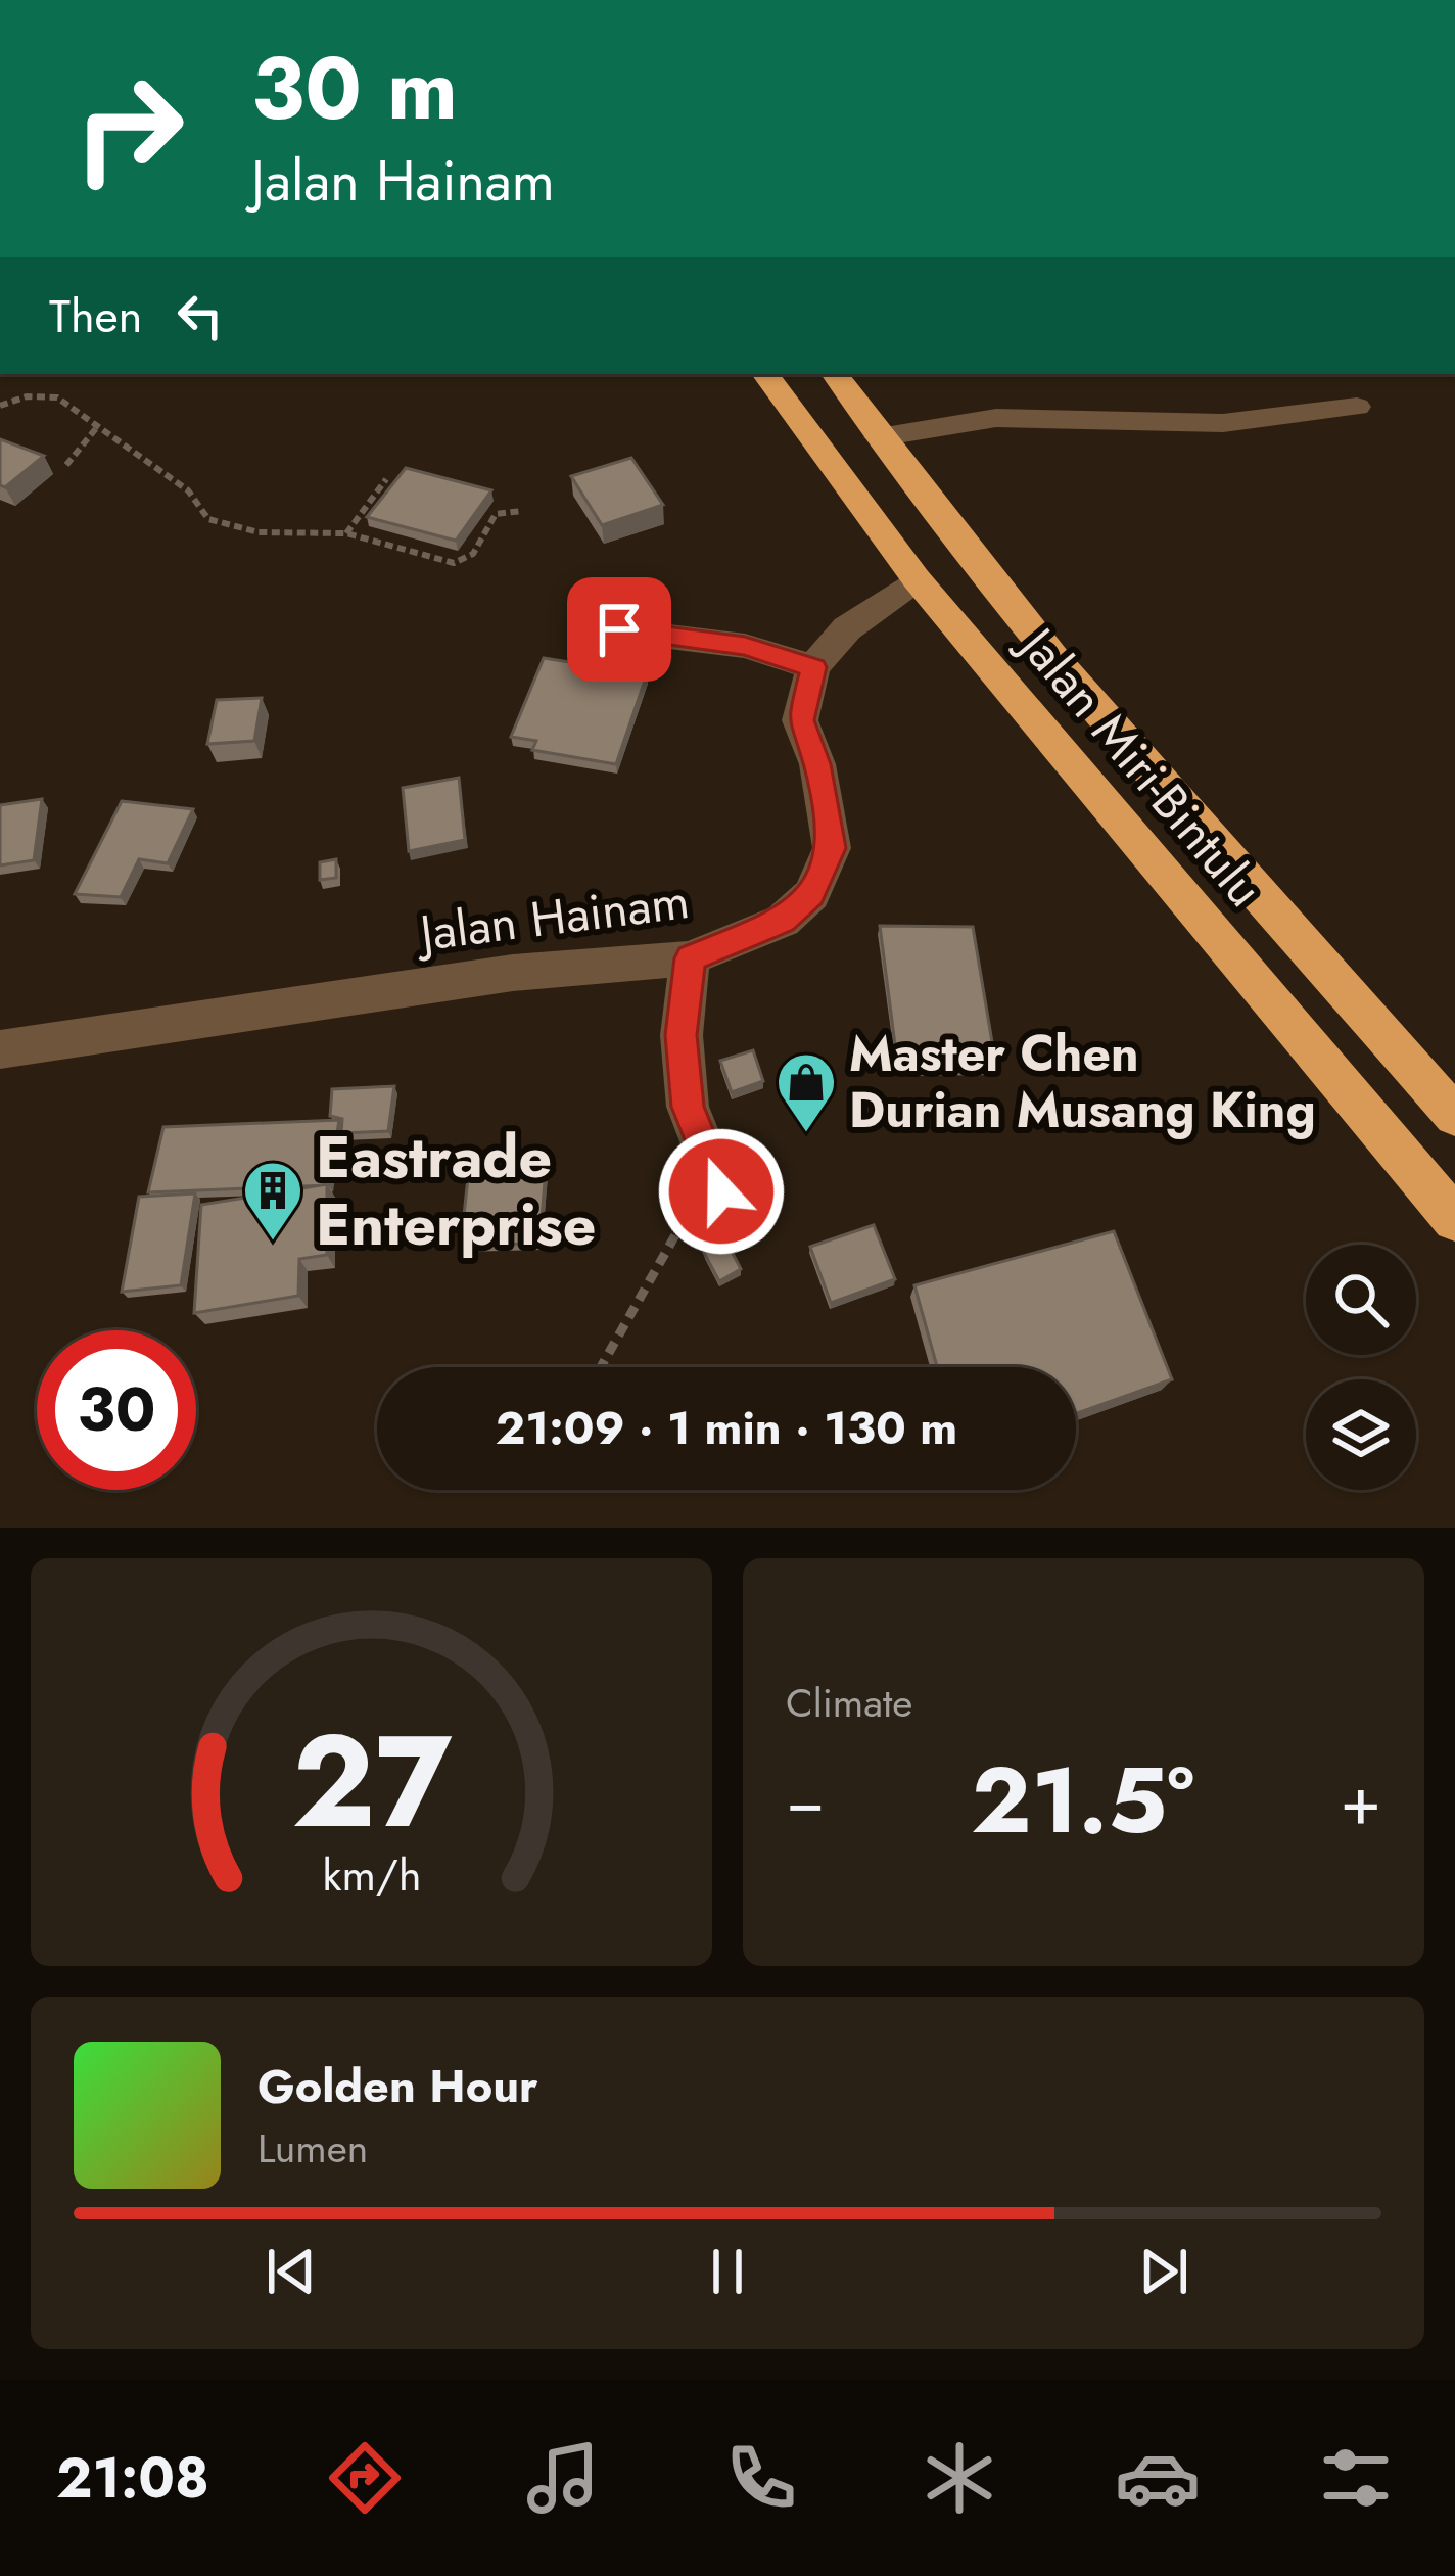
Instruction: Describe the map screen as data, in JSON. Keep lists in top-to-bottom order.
{
  "streets": {
    "highway": ["Jalan Miri-Bintulu"],
    "street": ["Jalan Hainam"]
  },
  "places": {
    "shop": ["Master Chen Durian Musang King"],
    "building": ["Eastrade Enterprise"]
  },
  "page": {
    "turn": ["30 m", "Jalan Hainam"],
    "then": "Then",
    "limit": "30",
    "trip": "21:09 · 1 min · 130 m",
    "tile": "Climate",
    "heat": ["−", "21.5°", "+"],
    "song": ["Golden Hour", "Lumen"],
    "tabs": "21:08",
    "gauge": ["27", "km/h"]
  }
}
